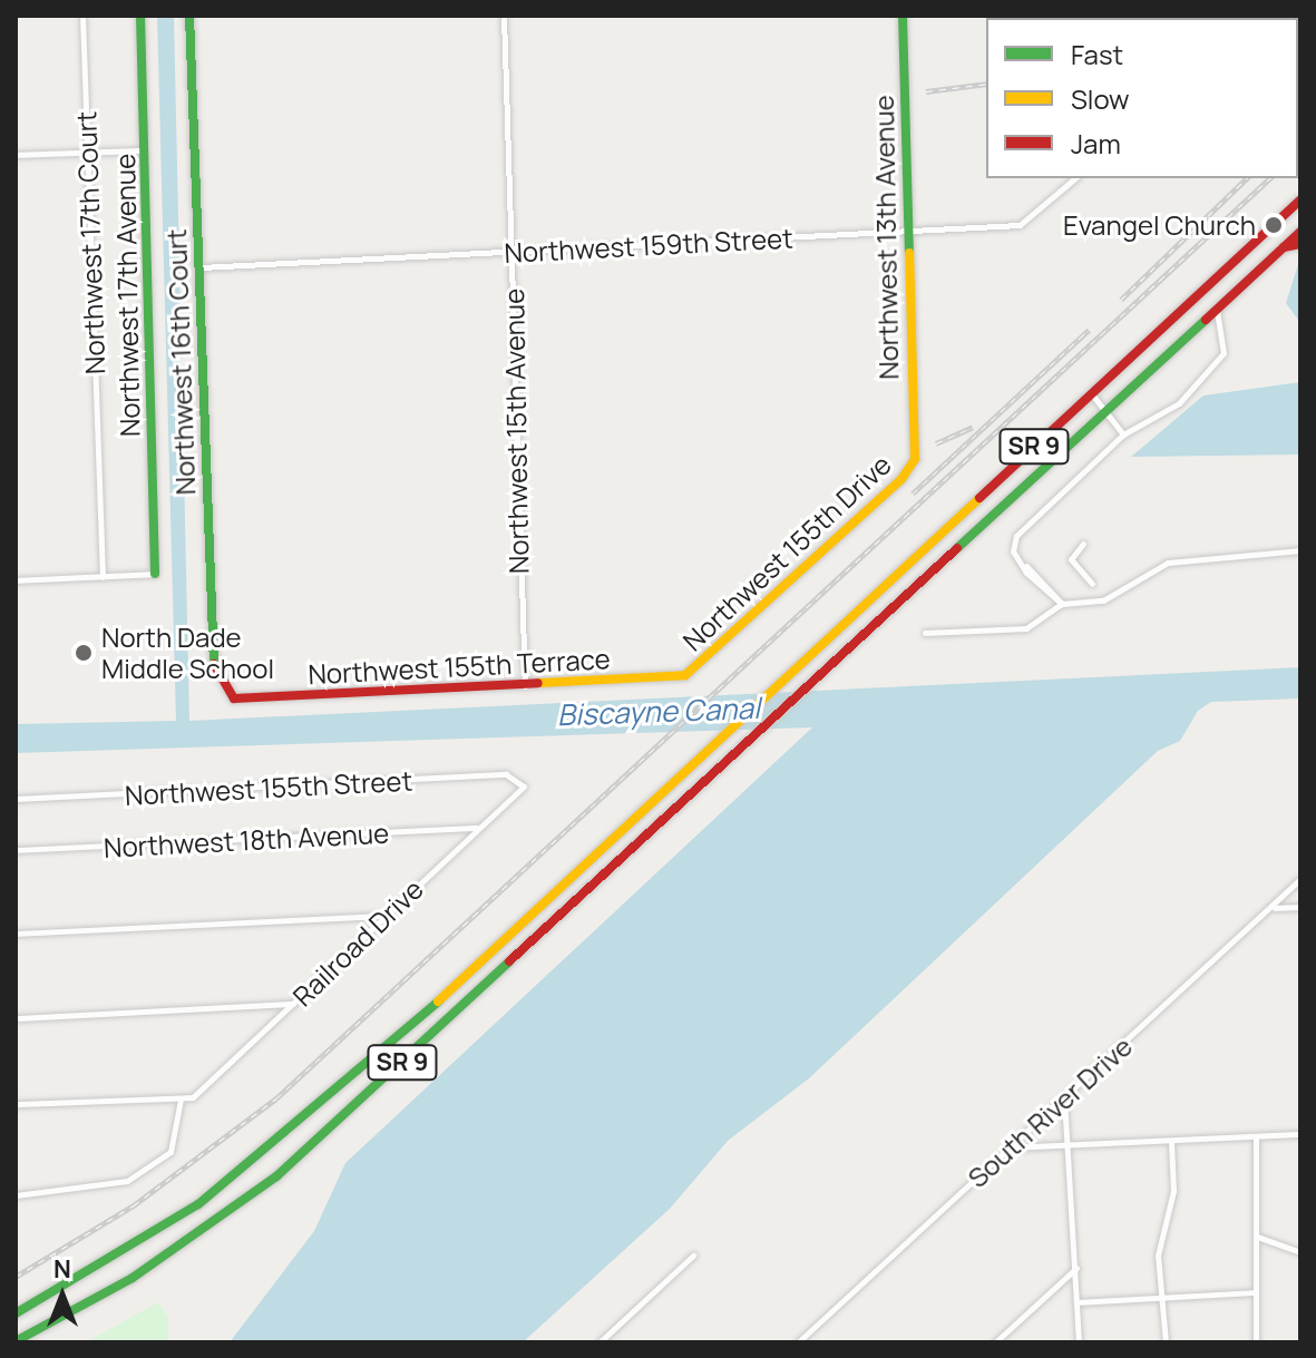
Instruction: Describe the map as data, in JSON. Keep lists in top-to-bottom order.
{
  "streets": {
    "main road": [
      "Northwest 13th Avenue",
      "Northwest 17th Avenue",
      "Northwest 16th Court",
      "SR 9",
      "Northwest 155th Drive",
      "Northwest 155th Terrace"
    ],
    "street": [
      "Northwest 17th Court",
      "Northwest 159th Street",
      "Northwest 15th Avenue",
      "Northwest 155th Street",
      "Northwest 18th Avenue",
      "Railroad Drive",
      "South River Drive"
    ]
  },
  "crossings": [
    ["Northwest 13th Avenue", "Northwest 159th Street"],
    ["Northwest 13th Avenue", "Northwest 155th Drive"],
    ["Northwest 159th Street", "Northwest 16th Court"],
    ["Northwest 159th Street", "Northwest 15th Avenue"],
    ["Northwest 16th Court", "Northwest 155th Terrace"],
    ["Northwest 15th Avenue", "Northwest 155th Terrace"],
    ["Northwest 155th Drive", "Northwest 155th Terrace"],
    ["Northwest 155th Street", "Railroad Drive"],
    ["Northwest 18th Avenue", "Railroad Drive"]
  ],
  "water": ["Biscayne Canal"],
  "places": ["Evangel Church", "North Dade Middle School"],
  "legend": ["Fast", "Slow", "Jam"],
  "north": "top"
}
